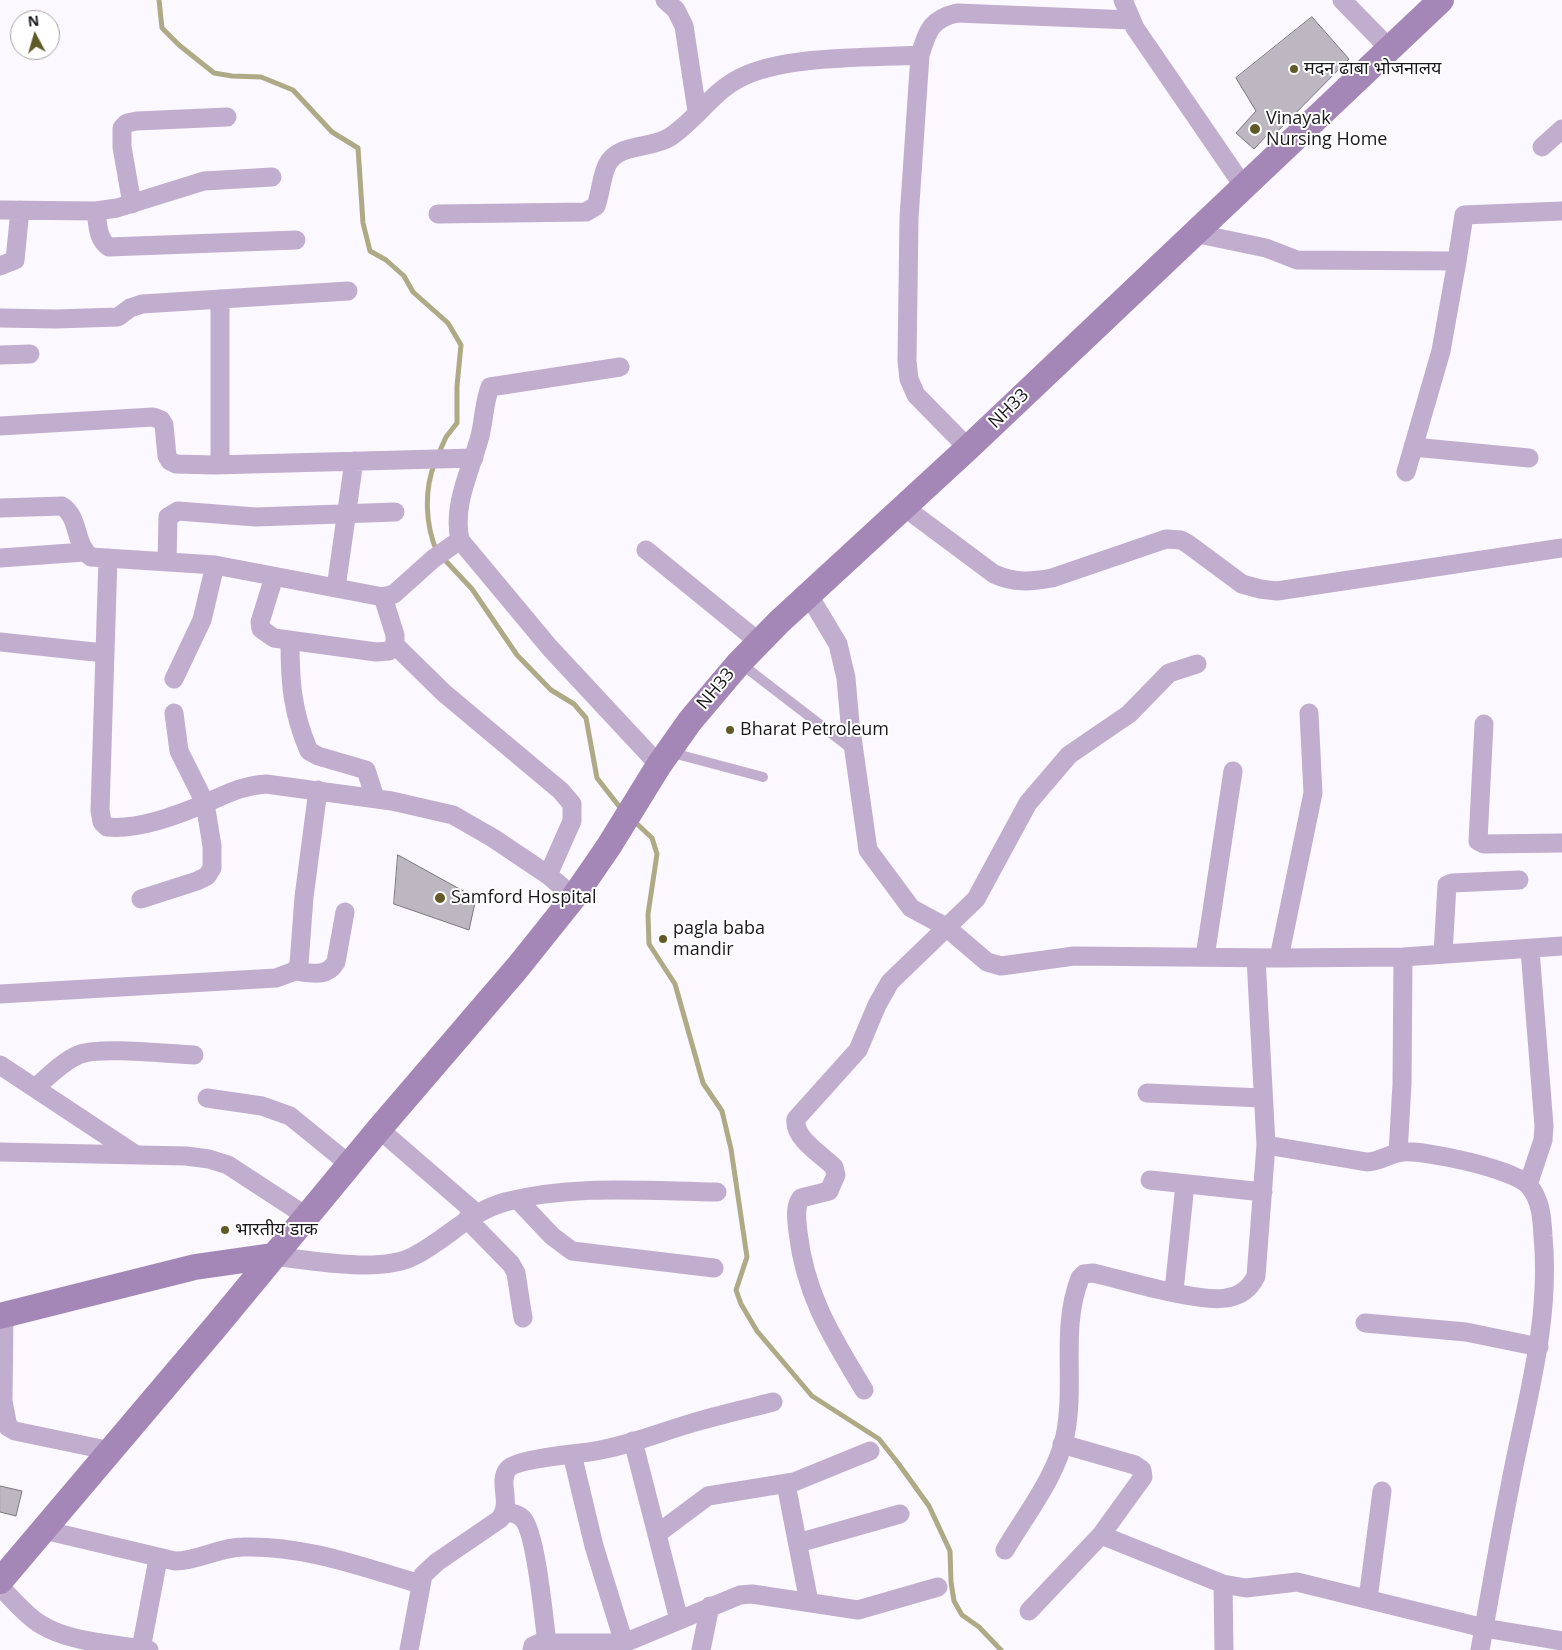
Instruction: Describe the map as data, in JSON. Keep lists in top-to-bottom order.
{
  "streets": {
    "main road": ["NH33"]
  },
  "places": [
    "मदन ढाबा भोजनालय",
    "Vinayak Nursing Home",
    "Bharat Petroleum",
    "Samford Hospital",
    "pagla baba mandir",
    "भारतीय डाक"
  ],
  "north": "top"
}
